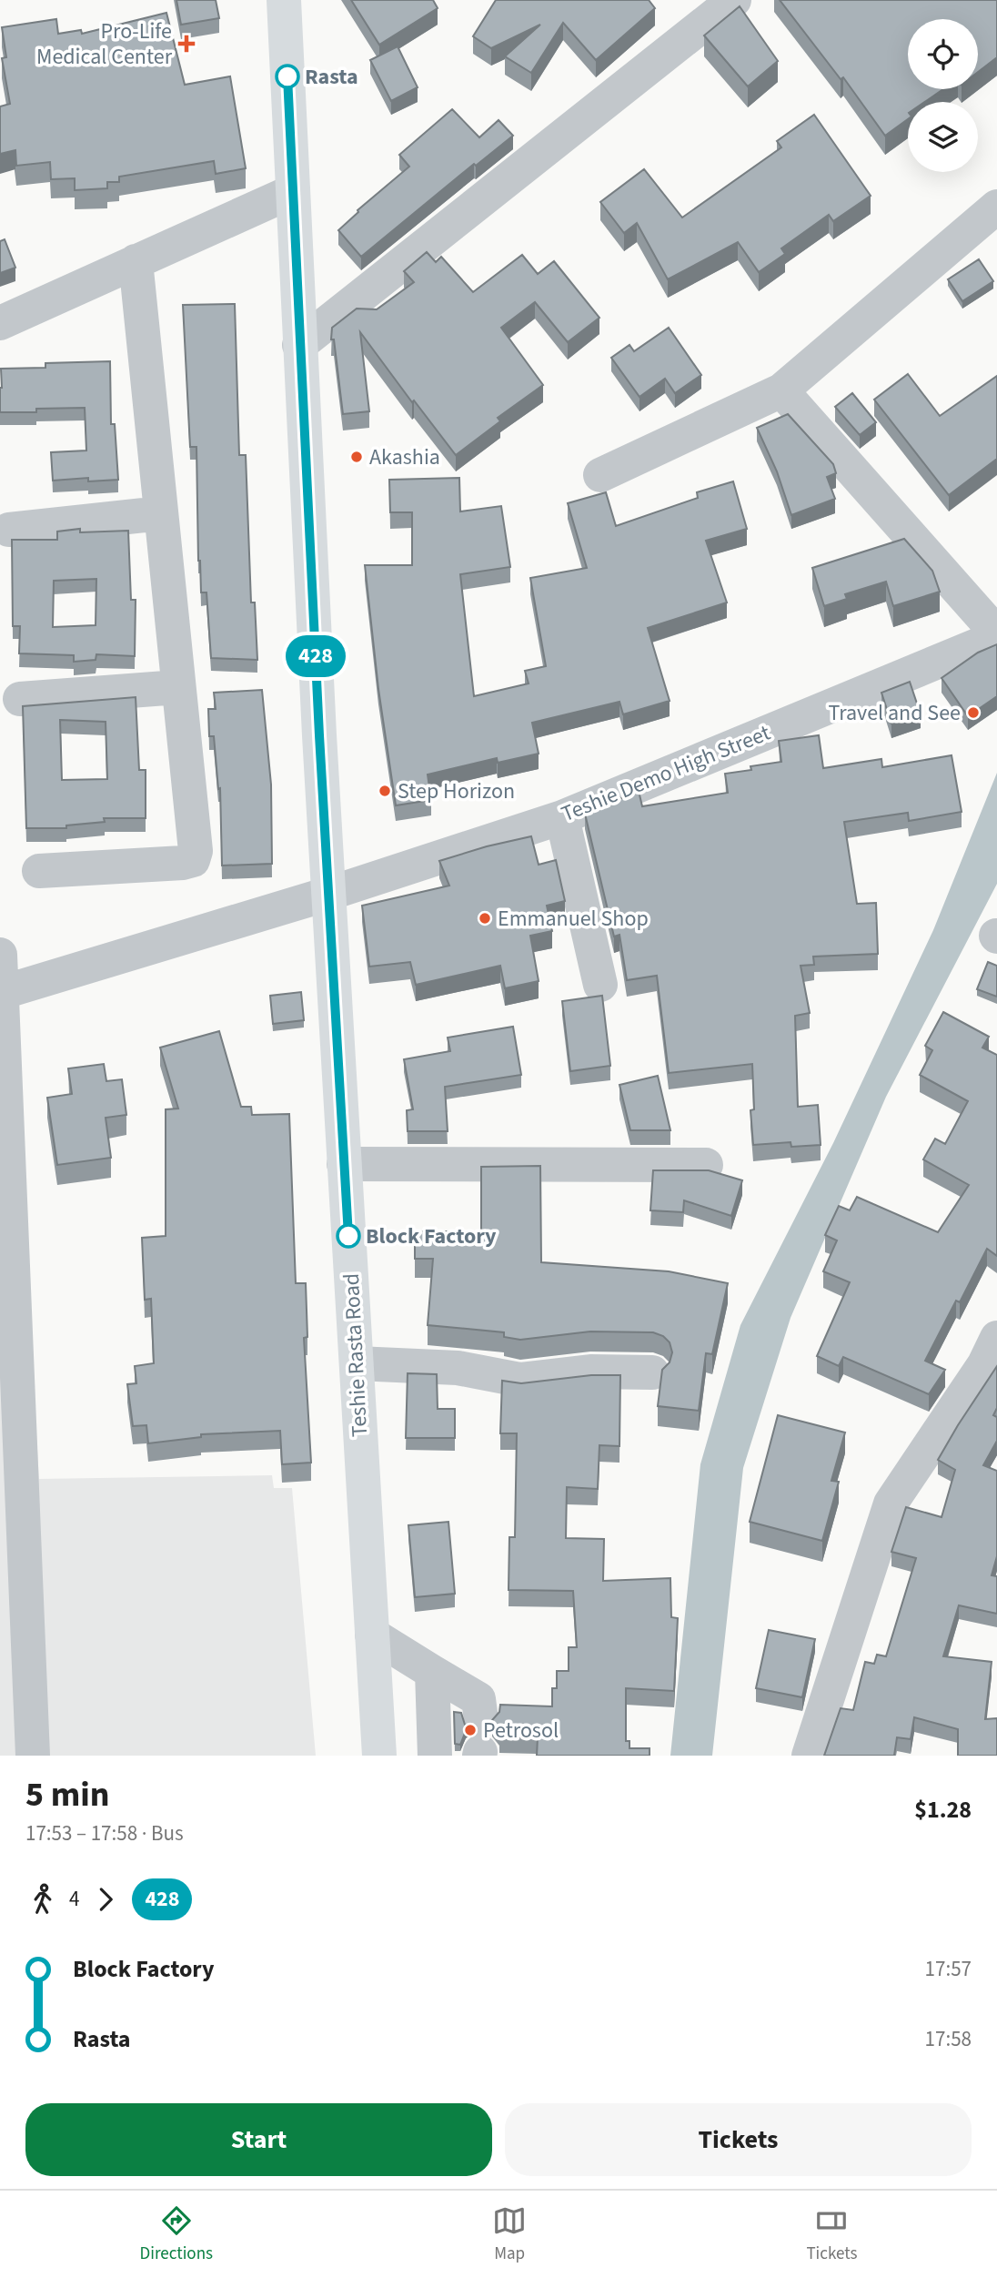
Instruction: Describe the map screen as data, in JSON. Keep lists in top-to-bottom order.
{
  "streets": {
    "main road": ["Teshie Rasta Road"],
    "street": ["Teshie Demo High Street"]
  },
  "crossings": [
    ["Teshie Demo High Street", "Teshie Rasta Road"]
  ],
  "places": {
    "health": ["Pro-Life Medical Center"],
    "other": [
      "Rasta",
      "Akashia",
      "Travel and See",
      "Step Horizon",
      "Emmanuel Shop",
      "Block Factory",
      "Petrosol"
    ]
  },
  "lines": ["bus line 428"],
  "page": {
    "on_map": "428",
    "heading": ["5 min", "17:53 – 17:58 · Bus", "$1.28"],
    "legs": ["4", "428"],
    "list": [
      {
        "name": "Block Factory",
        "value": "17:57"
      },
      {
        "name": "Rasta",
        "value": "17:58"
      }
    ],
    "buttons": ["Start", "Tickets"],
    "tabs": ["Directions", "Map", "Tickets"]
  }
}
